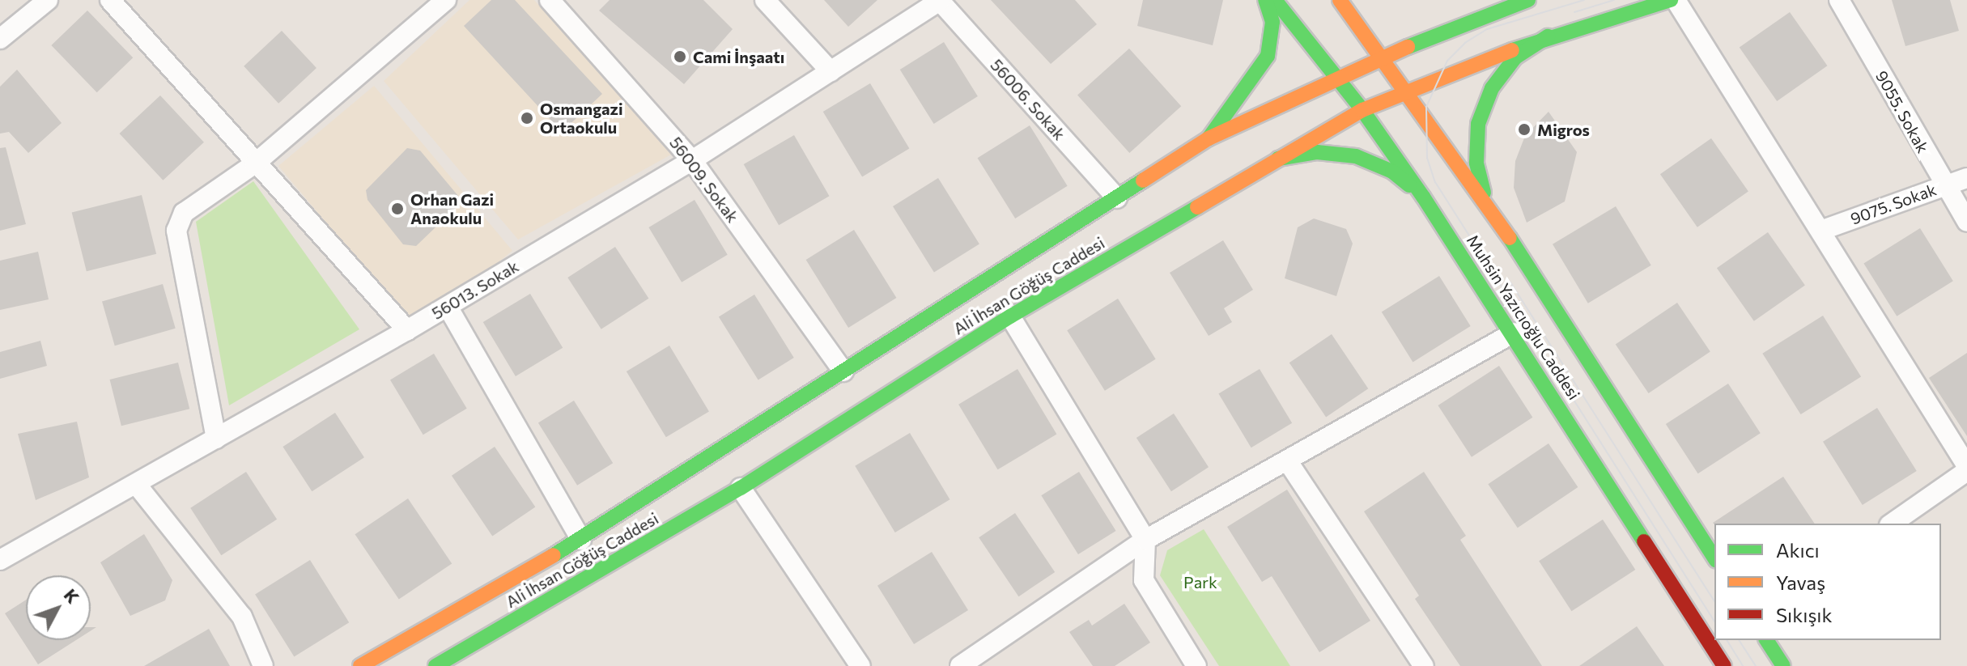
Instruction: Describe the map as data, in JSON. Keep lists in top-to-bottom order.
{
  "streets": {
    "main road": ["Ali İhsan Göğüş Caddesi", "Muhsin Yazıcıoğlu Caddesi"],
    "street": [
      "56006. Sokak",
      "9055. Sokak",
      "56009. Sokak",
      "9075. Sokak",
      "56013. Sokak"
    ]
  },
  "crossings": [
    ["56006. Sokak", "Ali İhsan Göğüş Caddesi"],
    ["56006. Sokak", "56013. Sokak"],
    ["9055. Sokak", "9075. Sokak"],
    ["56009. Sokak", "Ali İhsan Göğüş Caddesi"],
    ["56009. Sokak", "56013. Sokak"],
    ["Ali İhsan Göğüş Caddesi", "Muhsin Yazıcıoğlu Caddesi"]
  ],
  "parks": ["Park"],
  "places": [
    "Cami İnşaatı",
    "Osmangazi Ortaokulu",
    "Migros",
    "Orhan Gazi Anaokulu"
  ],
  "legend": ["Akıcı", "Yavaş", "Sıkışık"],
  "north": "top right"
}
